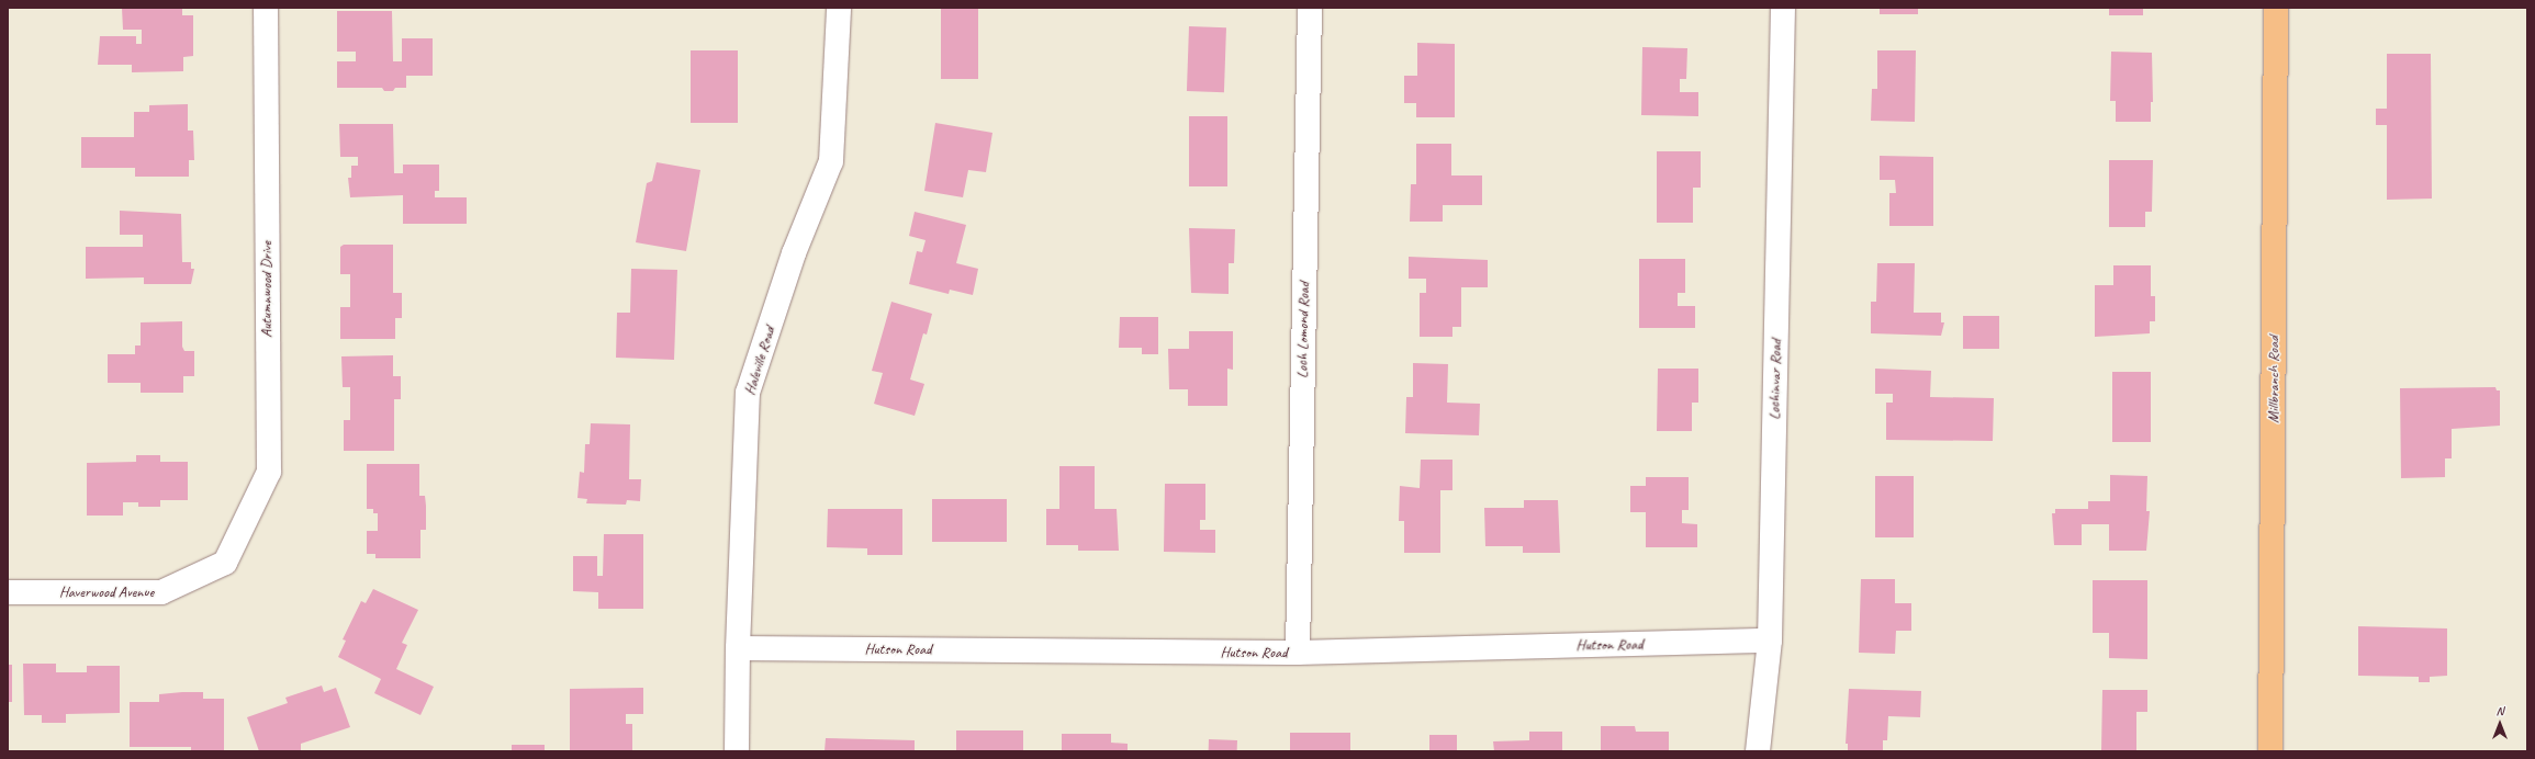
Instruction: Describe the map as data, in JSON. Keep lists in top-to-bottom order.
{
  "streets": {
    "main road": ["Millbranch Road"],
    "street": [
      "Autumnwood Drive",
      "Loch Lomond Road",
      "Haleville Road",
      "Lochinvar Road",
      "Haverwood Avenue",
      "Hutson Road"
    ]
  },
  "crossings": [
    ["Autumnwood Drive", "Haverwood Avenue"],
    ["Loch Lomond Road", "Hutson Road"],
    ["Haleville Road", "Hutson Road"],
    ["Lochinvar Road", "Hutson Road"]
  ],
  "north": "top"
}
